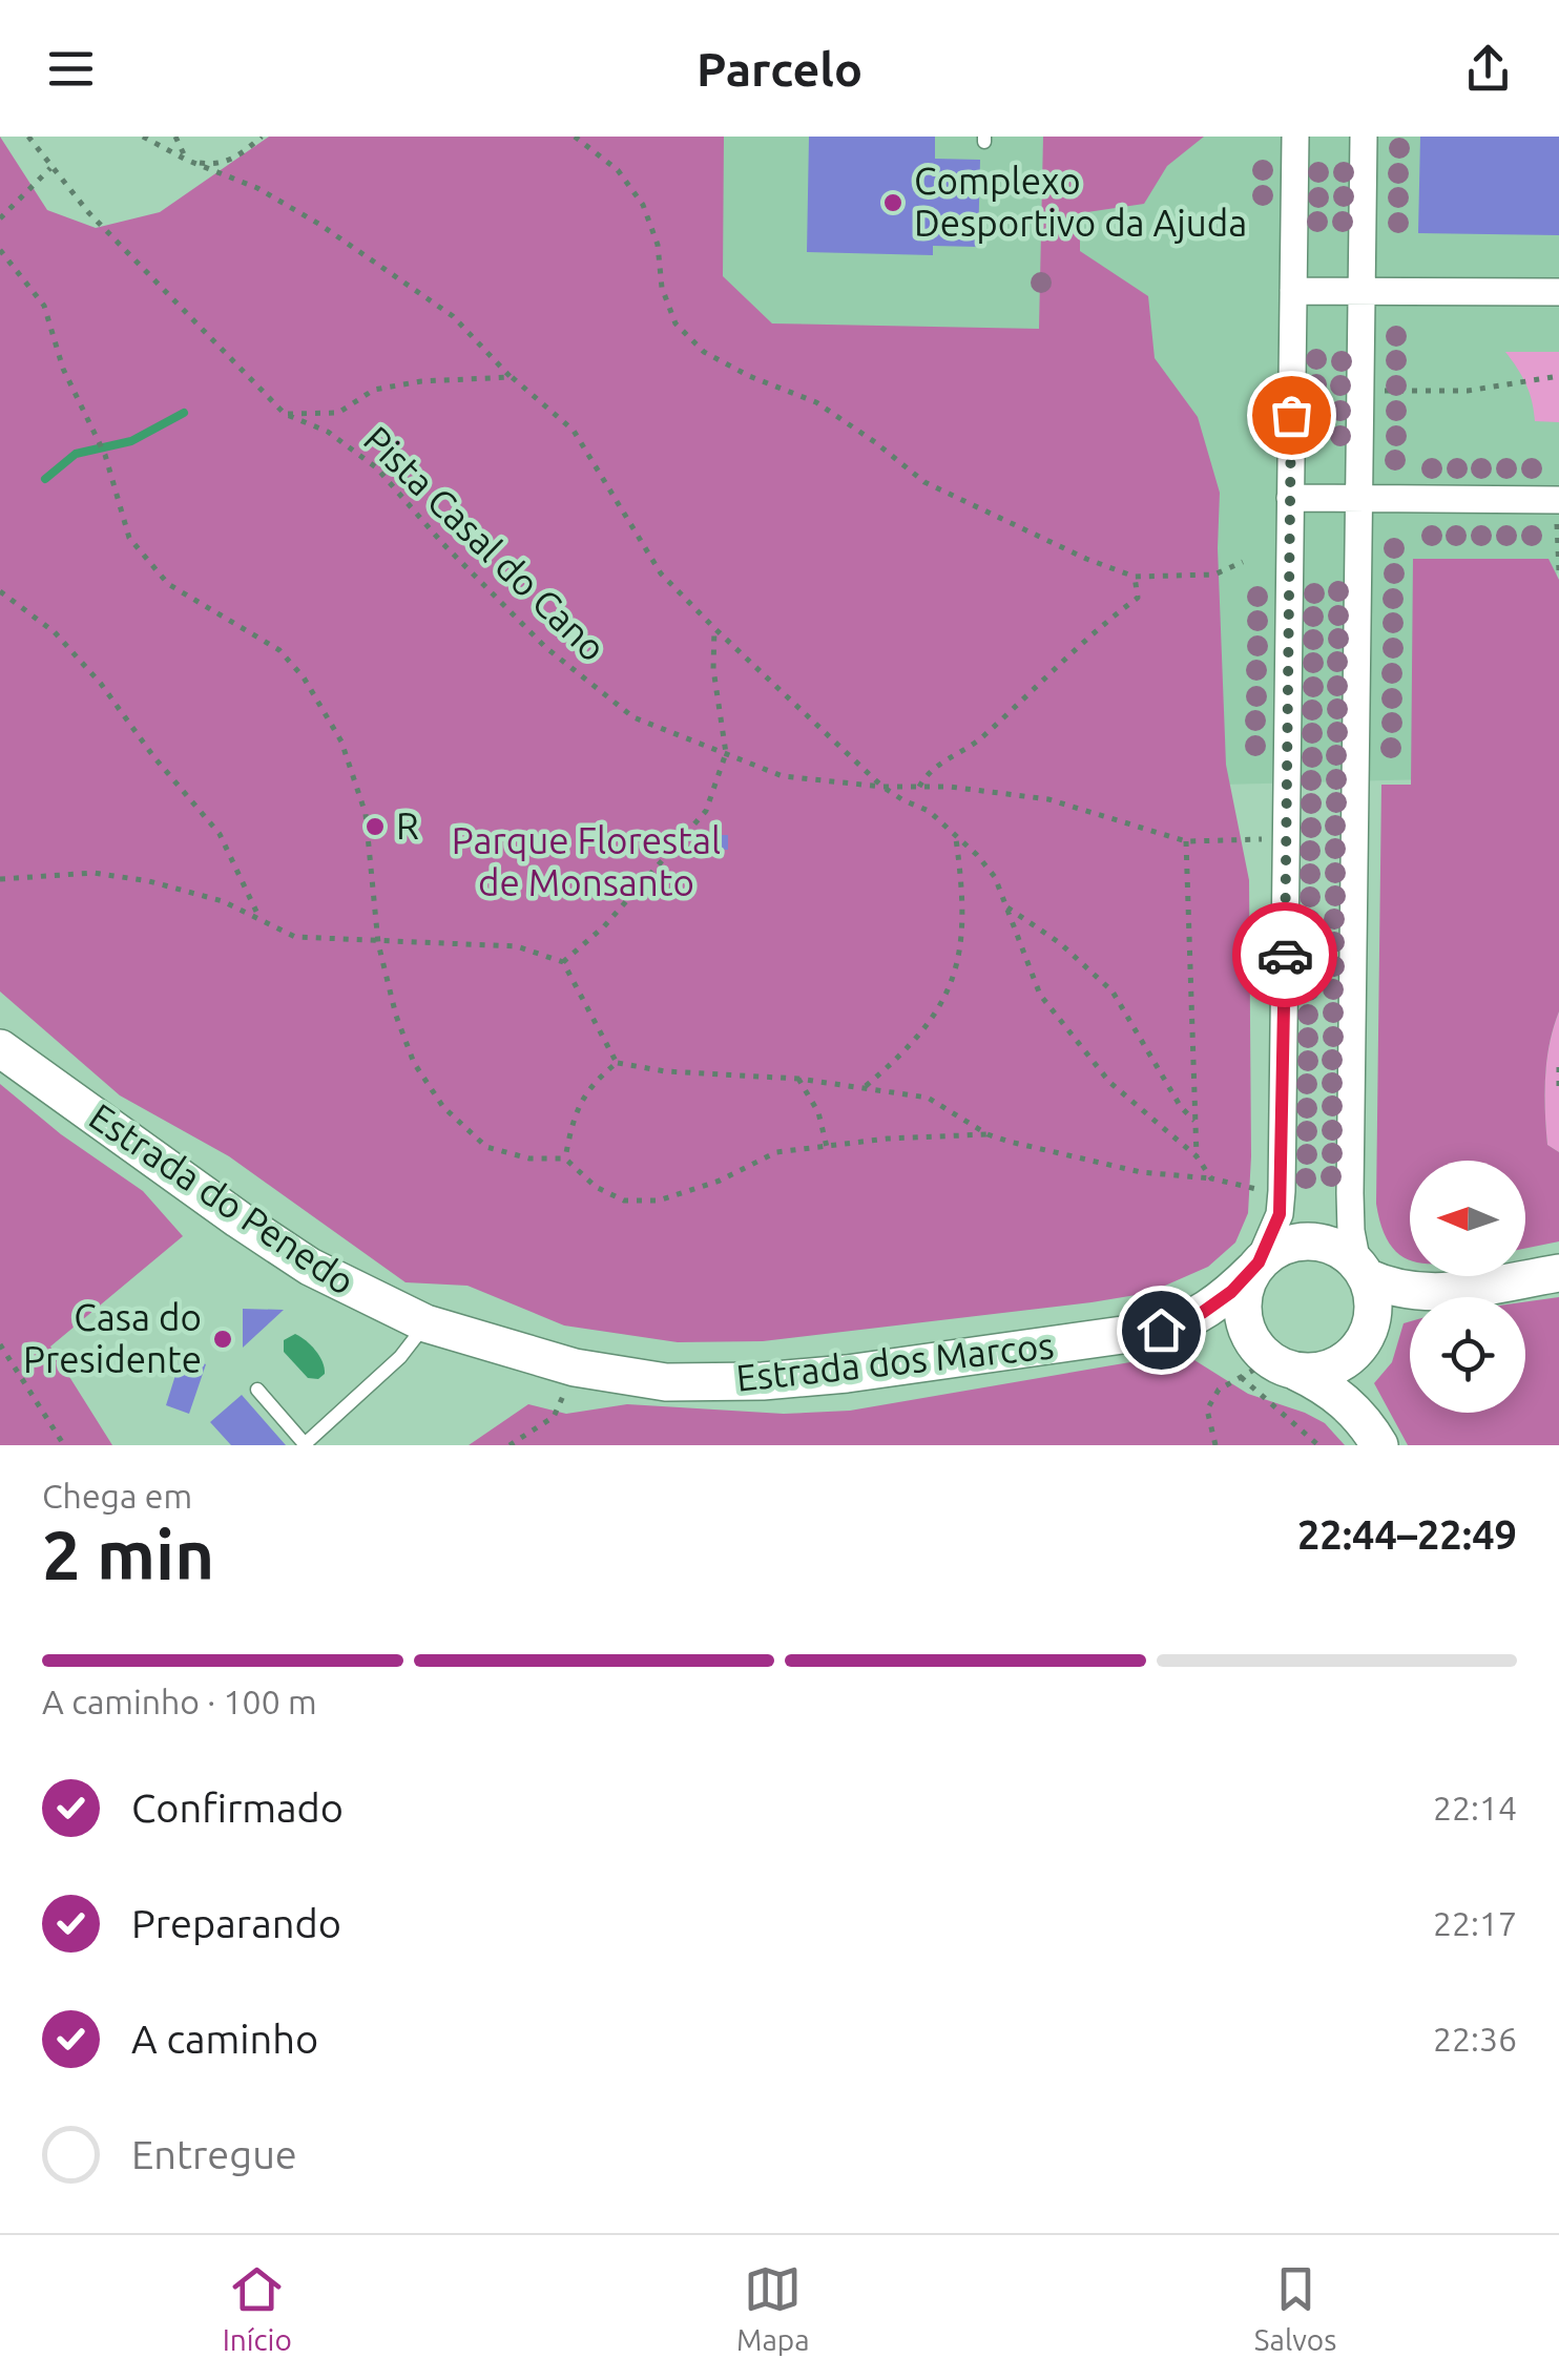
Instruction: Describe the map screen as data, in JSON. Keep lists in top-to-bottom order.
{
  "streets": {
    "street": ["Estrada do Penedo", "Estrada dos Marcos"],
    "path": ["Pista Casal do Cano"]
  },
  "crossings": [
    ["Estrada do Penedo", "Estrada dos Marcos"]
  ],
  "parks": ["Parque Florestal de Monsanto"],
  "places": ["Complexo Desportivo da Ajuda", "R", "Casa do Presidente"],
  "north": "left",
  "page": {
    "header": "Parcelo",
    "heading": ["2 min", "Chega em", "22:44–22:49"],
    "bar": "A caminho · 100 m",
    "list": [
      ["Confirmado", "22:14"],
      ["Preparando", "22:17"],
      ["A caminho", "22:36"],
      "Entregue"
    ],
    "tabs": ["Início", "Mapa", "Salvos"]
  }
}
